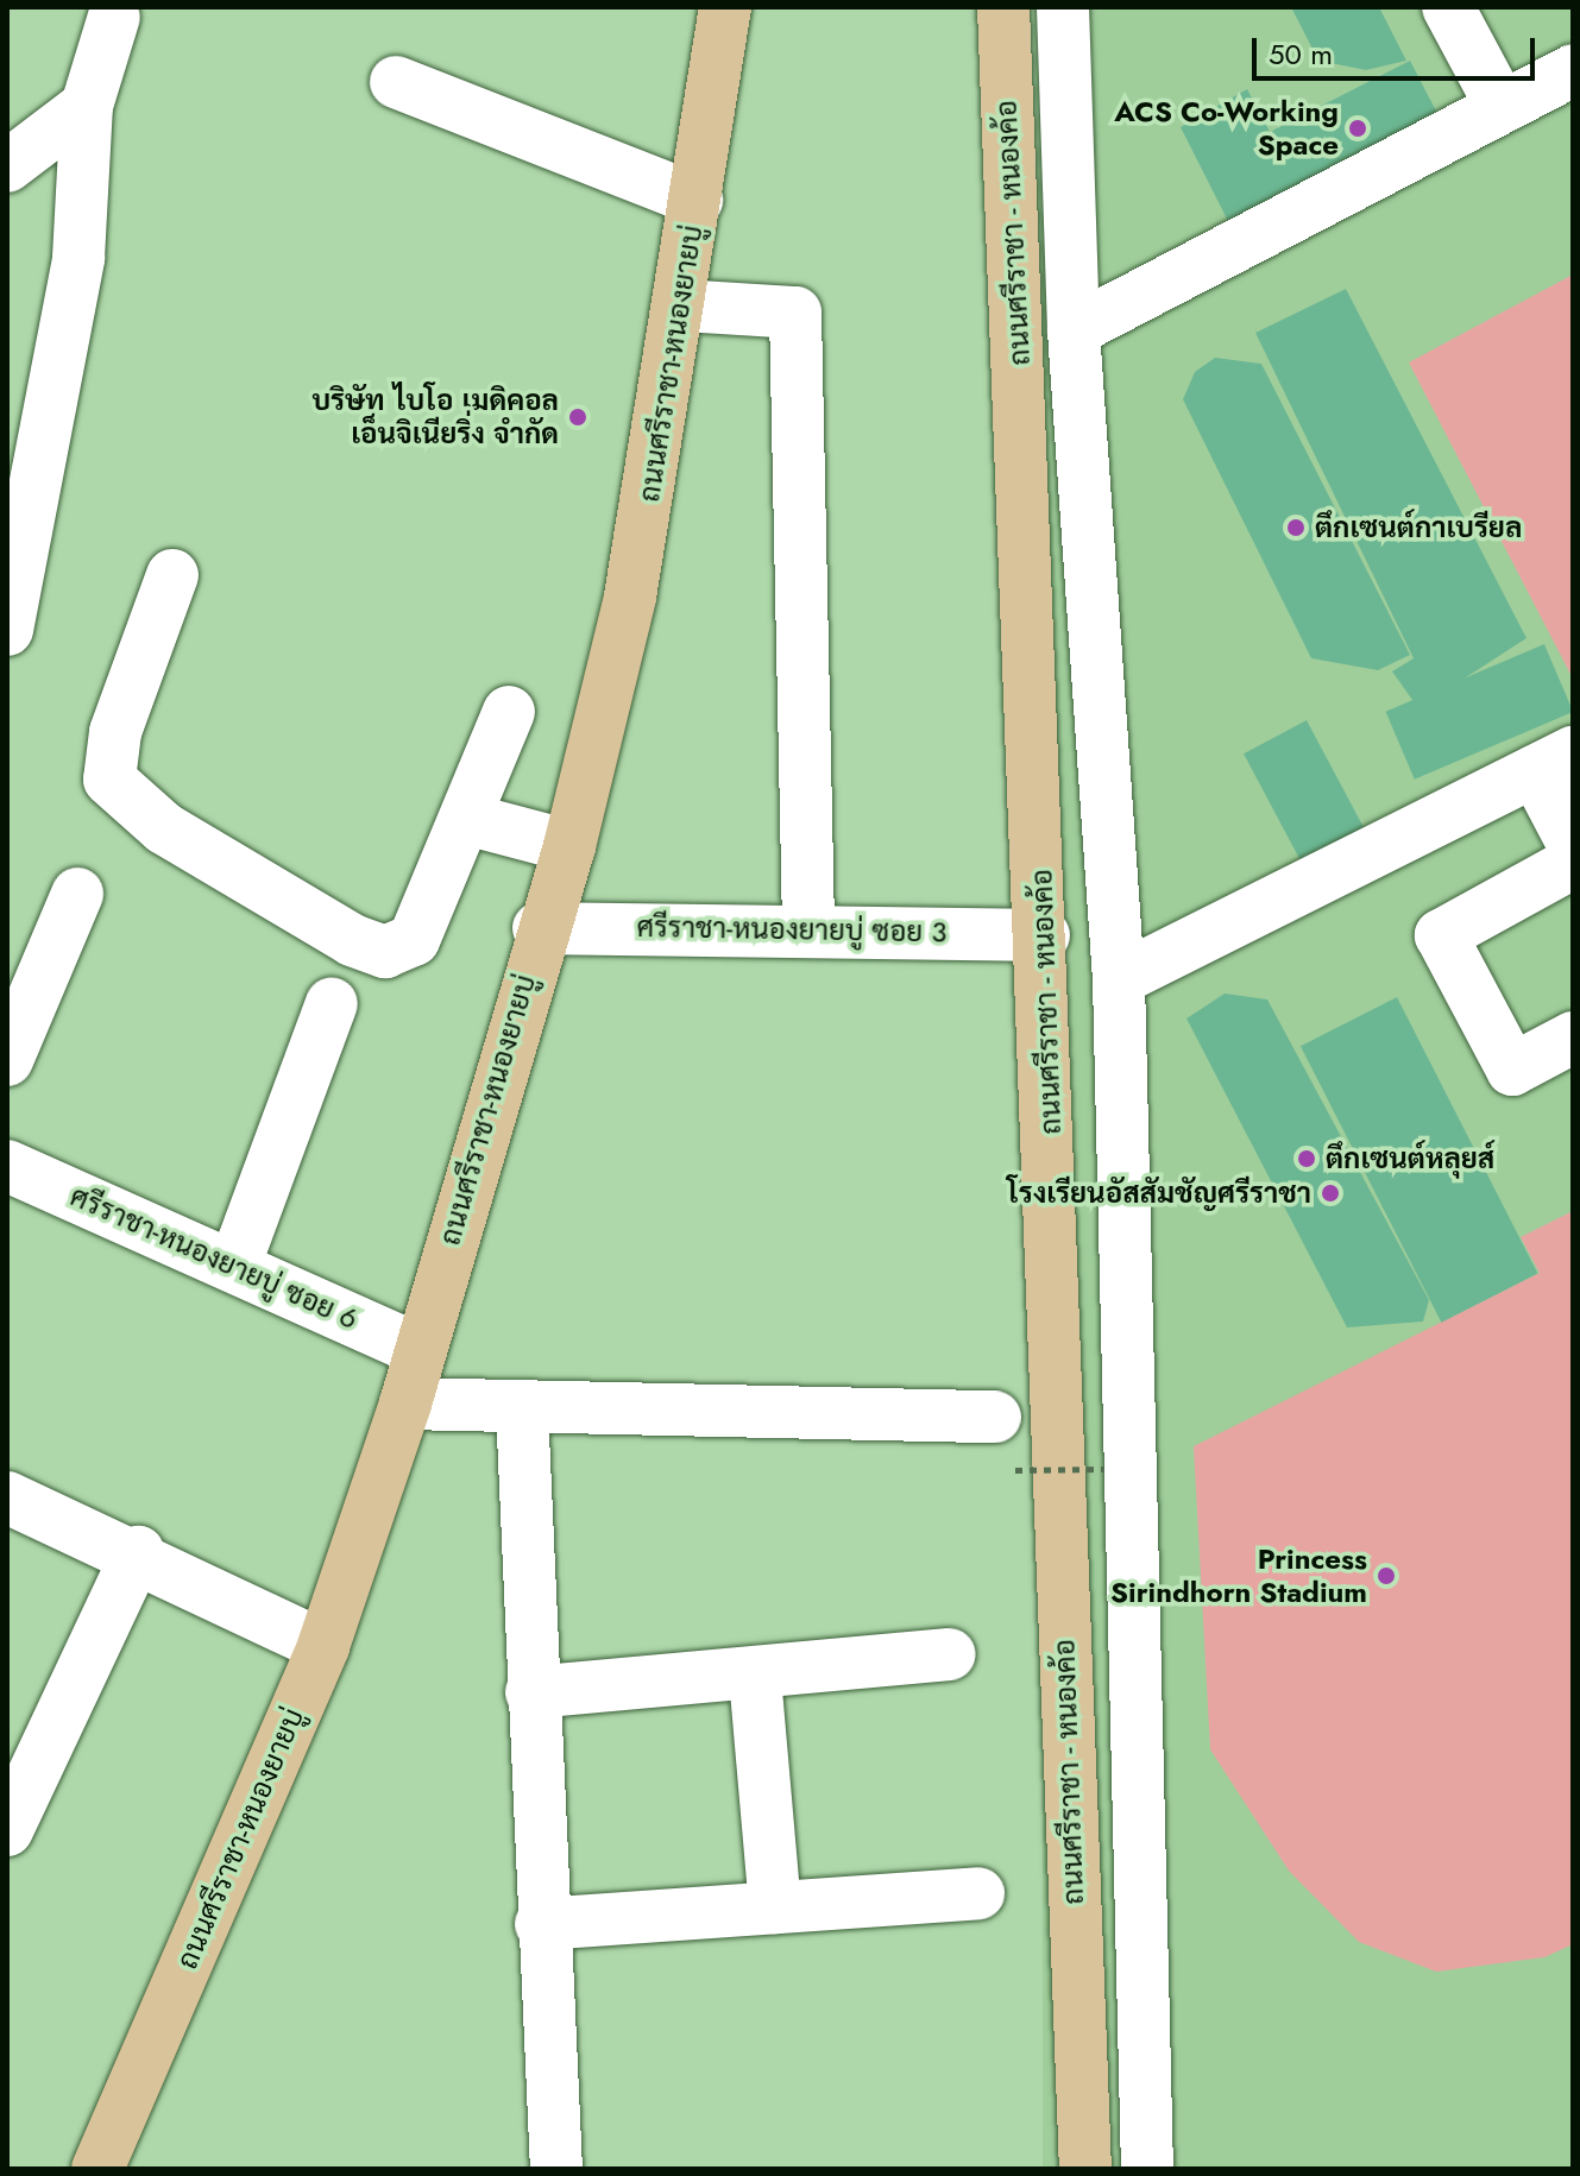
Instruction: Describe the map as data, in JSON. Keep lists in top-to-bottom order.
{
  "streets": {
    "main road": ["ถนนศรีราชา - หนองค้อ", "ถนนศรีราชา-หนองยายบู่"],
    "street": ["ศรีราชา-หนองยายบู่ ซอย 3", "ศรีราชา-หนองยายบู่ ซอย 6"]
  },
  "crossings": [
    ["ถนนศรีราชา - หนองค้อ", "ศรีราชา-หนองยายบู่ ซอย 3"],
    ["ถนนศรีราชา-หนองยายบู่", "ศรีราชา-หนองยายบู่ ซอย 3"],
    ["ถนนศรีราชา-หนองยายบู่", "ศรีราชา-หนองยายบู่ ซอย 6"]
  ],
  "places": [
    "ACS Co-Working Space",
    "บริษัท ไบโอ เมดิคอล เอ็นจิเนียริ่ง จำกัด",
    "ตึกเซนต์กาเบรียล",
    "ตึกเซนต์หลุยส์",
    "โรงเรียนอัสสัมชัญศรีราชา",
    "Princess Sirindhorn Stadium"
  ],
  "scale_bar": "50 m"
}
